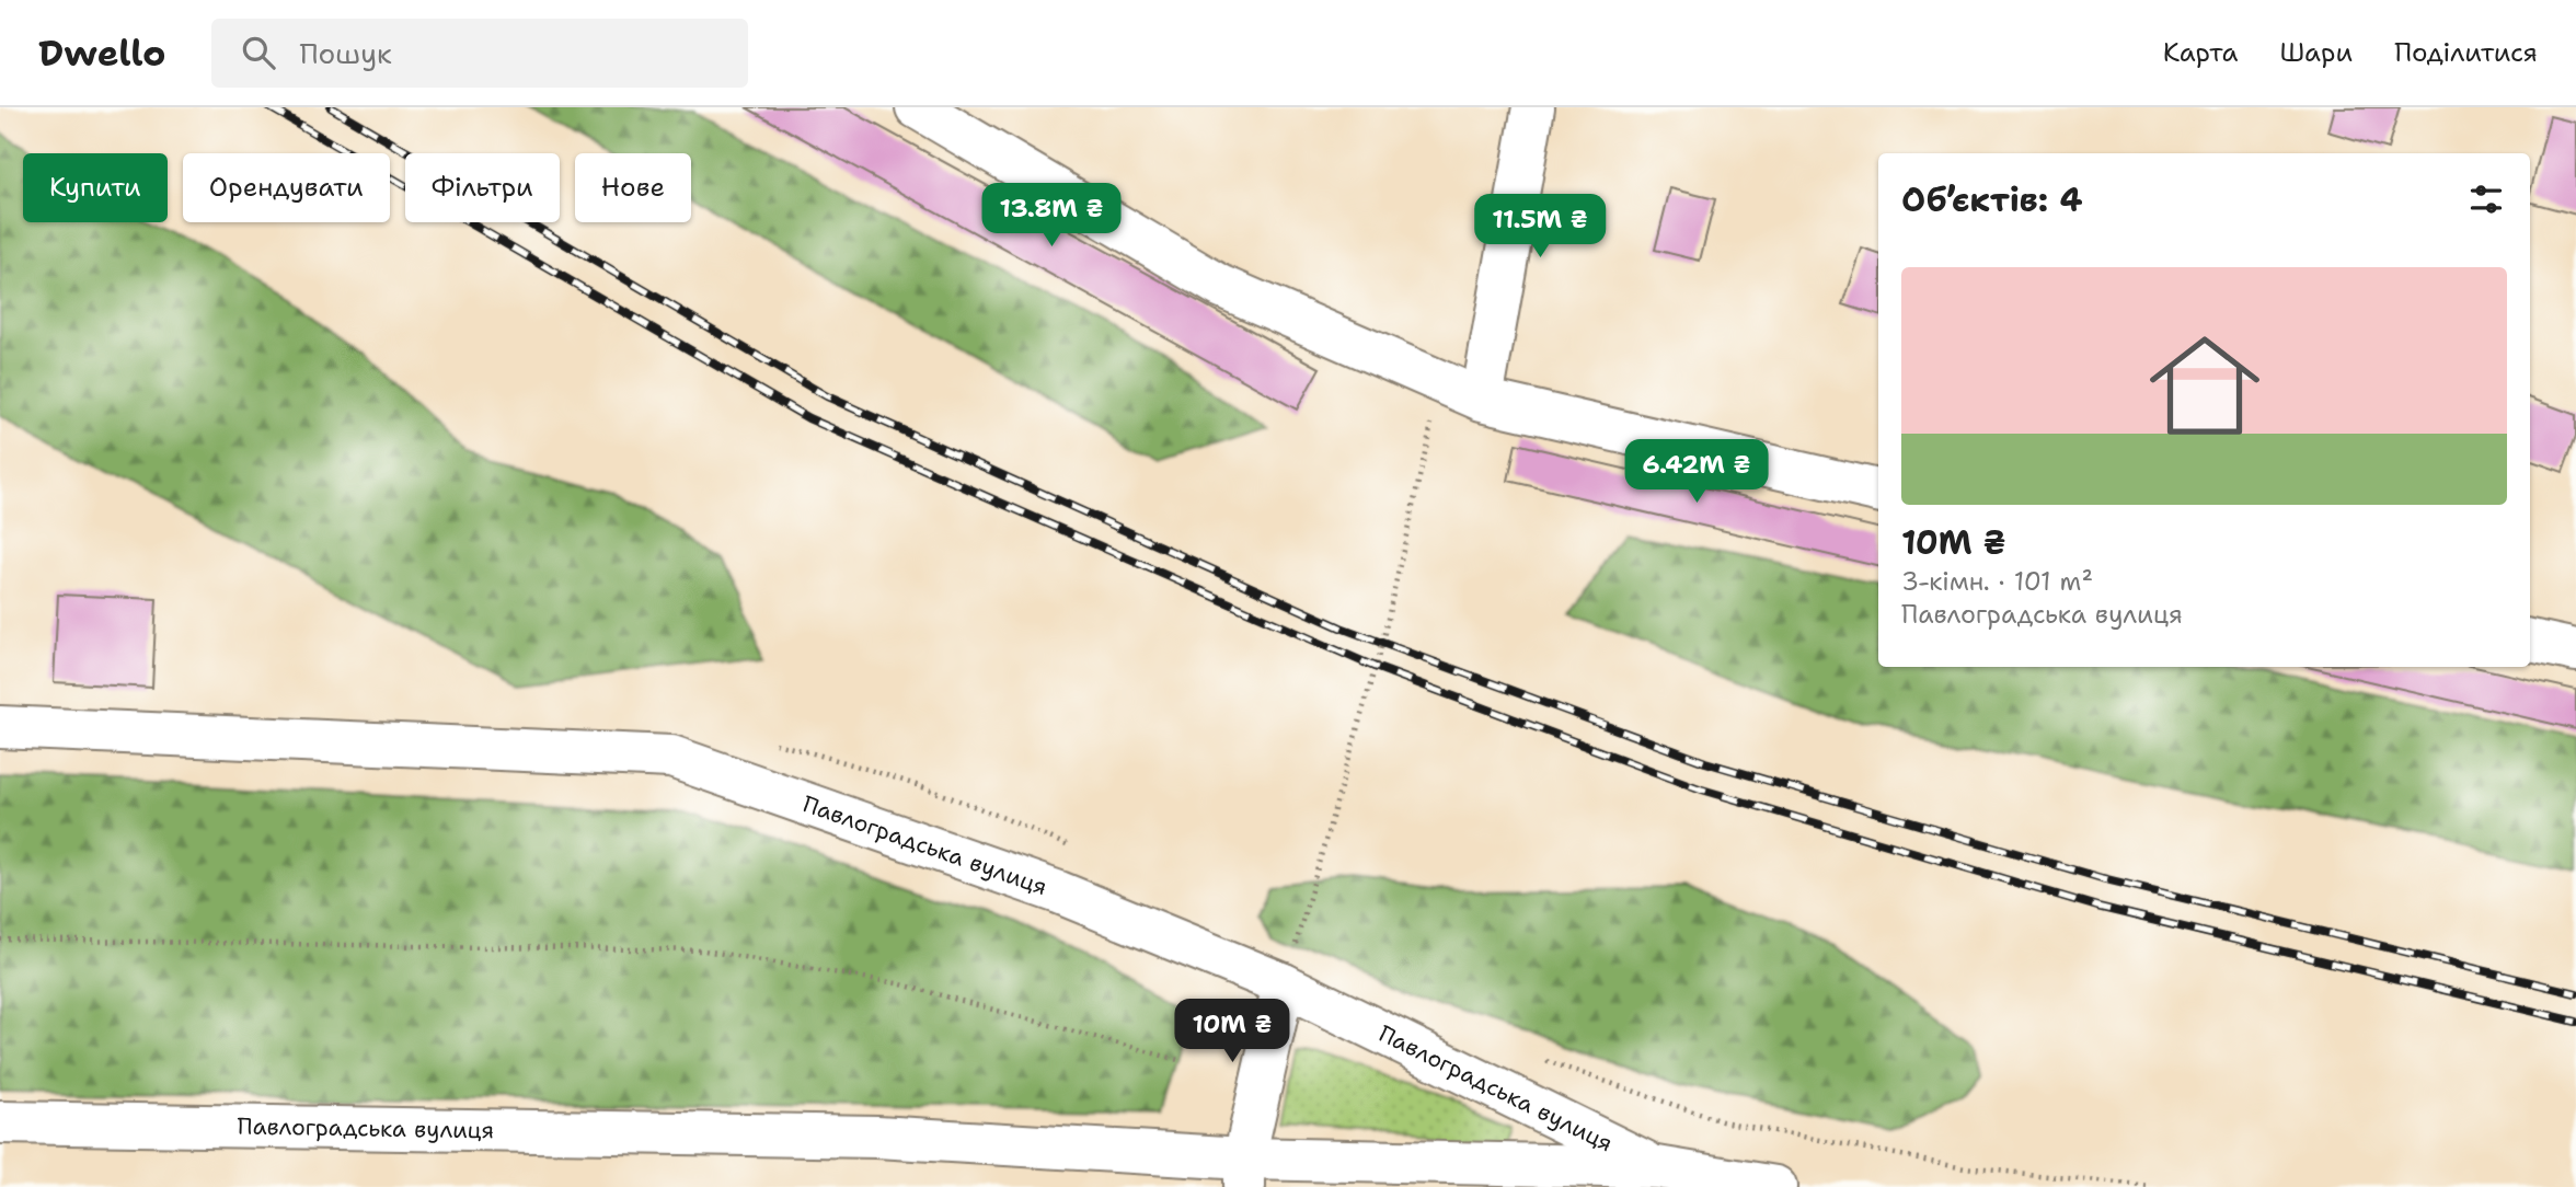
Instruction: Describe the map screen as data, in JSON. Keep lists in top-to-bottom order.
{
  "streets": {
    "main road": ["Павлоградська вулиця"]
  },
  "page": {
    "header": "Dwello",
    "search": "Пошук",
    "nav": ["Карта", "Шари", "Поділитися"],
    "chip": [
      "Купити",
      "Орендувати",
      "Фільтри",
      "Нове"
    ],
    "heading": "Об’єктів: 4",
    "price": [
      "13.8M ₴",
      "11.5M ₴",
      "6.42M ₴",
      "10M ₴"
    ],
    "list": [
      {
        "name": "10M ₴",
        "note": "3-кімн. · 101 m² · Павлоградська вулиця"
      }
    ]
  }
}
